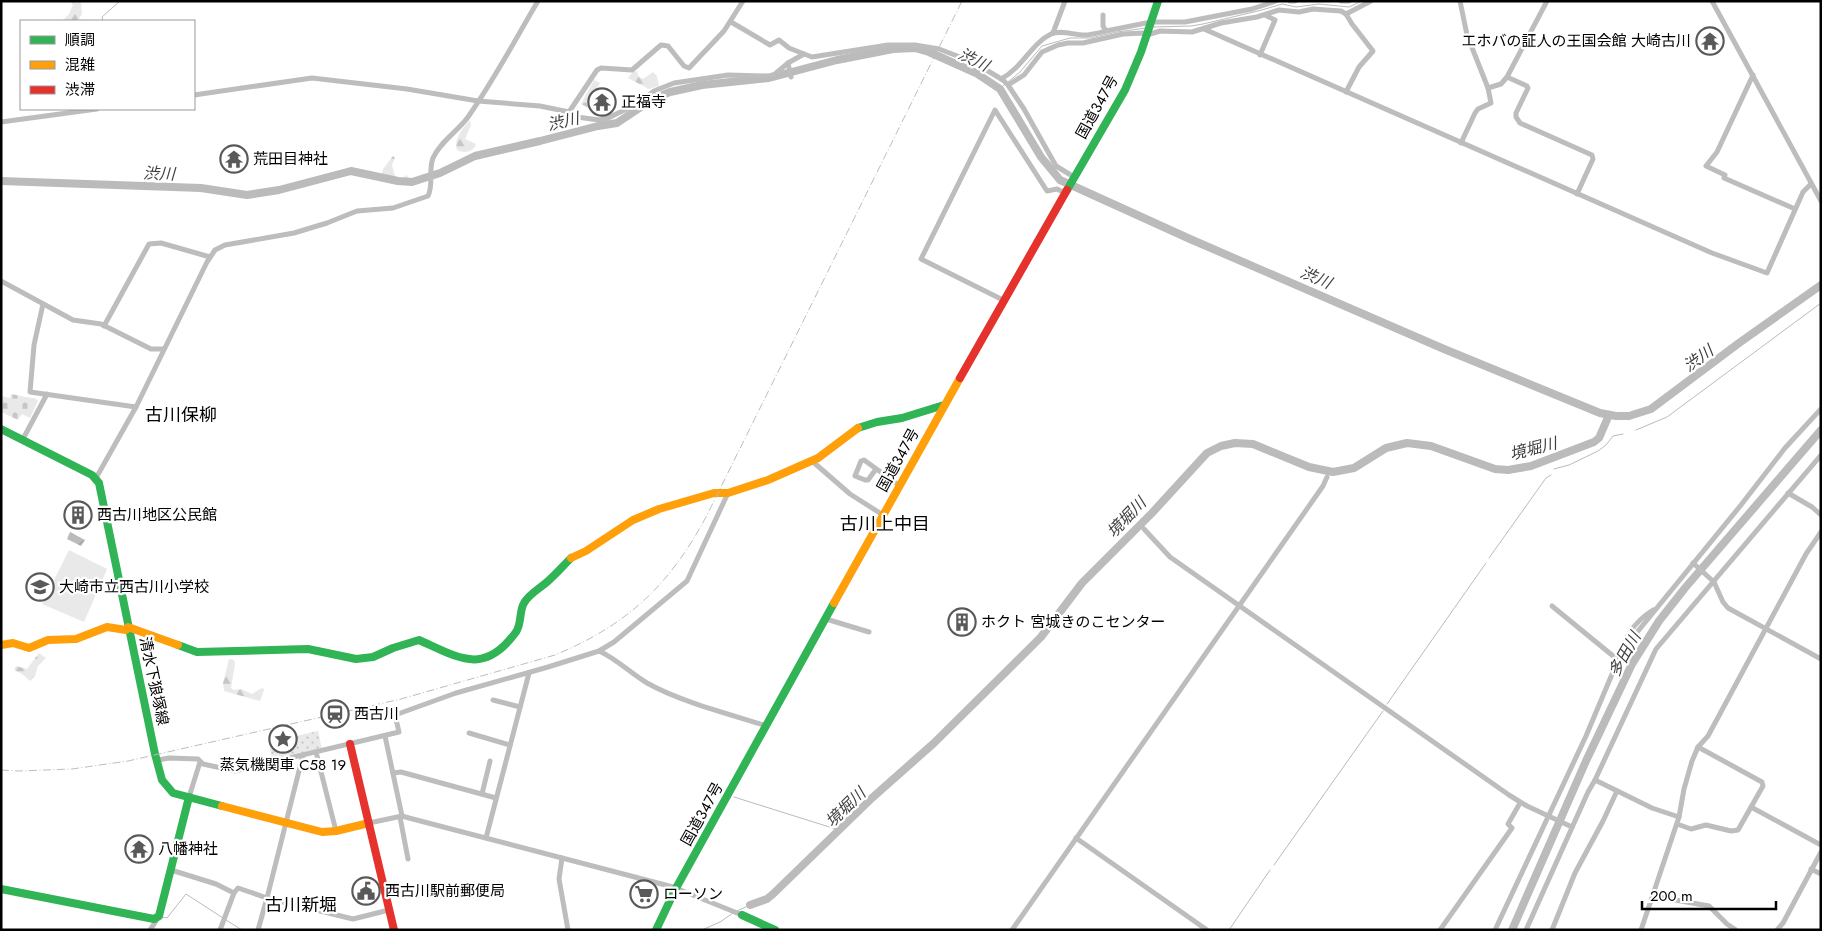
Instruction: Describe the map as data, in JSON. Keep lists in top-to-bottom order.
{
  "streets": {
    "main road": ["国道347号", "清水下狼塚線"]
  },
  "districts": ["古川保柳", "古川上中目", "古川新堀"],
  "water": ["渋川", "境堀川", "多田川"],
  "places": {
    "temple": [
      "エホバの証人の王国会館 大崎古川",
      "正福寺",
      "荒田目神社",
      "八幡神社"
    ],
    "building": ["西古川地区公民館", "ホクト 宮城きのこセンター"],
    "school or university": ["大崎市立西古川小学校"],
    "station": ["西古川"],
    "place": ["蒸気機関車 C58 19"],
    "public building": ["西古川駅前郵便局"],
    "supermarket": ["ローソン"]
  },
  "legend": ["順調", "混雑", "渋滞"],
  "scale_bar": "200 m"
}
